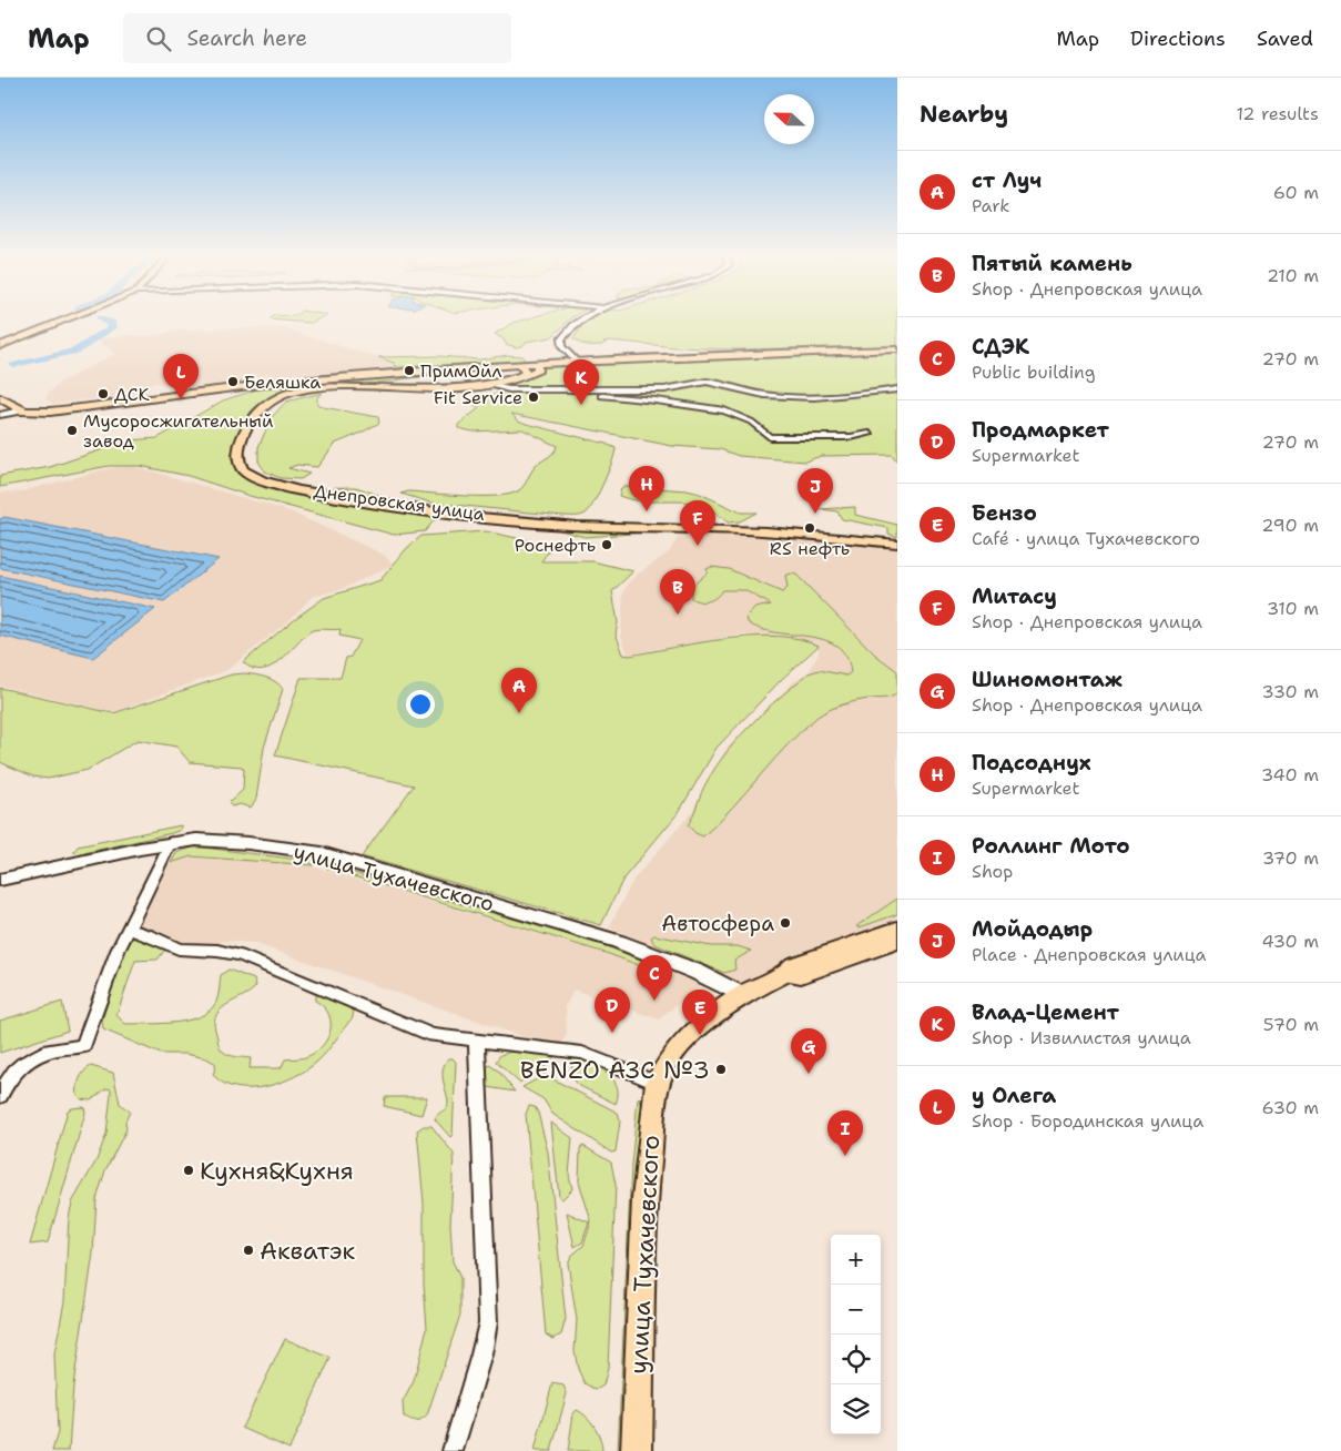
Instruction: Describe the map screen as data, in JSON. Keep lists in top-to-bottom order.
{
  "streets": {
    "main road": ["Днепровская улица", "улица Тухачевского"]
  },
  "places": [
    "ПримОйл",
    "Беляшка",
    "ДСК",
    "Fit Service",
    "Мусоросжигательный завод",
    "RS нефть",
    "Роснефть",
    "Автосфера",
    "BENZO АЗС №3",
    "Кухня&Кухня",
    "Акватэк"
  ],
  "north": "left",
  "page": {
    "header": "Map",
    "search": "Search here",
    "nav": ["Map", "Directions", "Saved"],
    "heading": ["Nearby", "12 results"],
    "list": [
      {
        "mark": "A",
        "name": "ст Луч",
        "note": "Park",
        "value": "60 m"
      },
      {
        "mark": "B",
        "name": "Пятый камень",
        "note": "Shop · Днепровская улица",
        "value": "210 m"
      },
      {
        "mark": "C",
        "name": "СДЭК",
        "note": "Public building",
        "value": "270 m"
      },
      {
        "mark": "D",
        "name": "Продмаркет",
        "note": "Supermarket",
        "value": "270 m"
      },
      {
        "mark": "E",
        "name": "Бензо",
        "note": "Café · улица Тухачевского",
        "value": "290 m"
      },
      {
        "mark": "F",
        "name": "Митасу",
        "note": "Shop · Днепровская улица",
        "value": "310 m"
      },
      {
        "mark": "G",
        "name": "Шиномонтаж",
        "note": "Shop · Днепровская улица",
        "value": "330 m"
      },
      {
        "mark": "H",
        "name": "Подсоднух",
        "note": "Supermarket",
        "value": "340 m"
      },
      {
        "mark": "I",
        "name": "Роллинг Мото",
        "note": "Shop",
        "value": "370 m"
      },
      {
        "mark": "J",
        "name": "Мойдодыр",
        "note": "Place · Днепровская улица",
        "value": "430 m"
      },
      {
        "mark": "K",
        "name": "Влад-Цемент",
        "note": "Shop · Извилистая улица",
        "value": "570 m"
      },
      {
        "mark": "L",
        "name": "у Олега",
        "note": "Shop · Бородинская улица",
        "value": "630 m"
      }
    ],
    "pins": [
      "L",
      "K",
      "H",
      "J",
      "F",
      "B",
      "A",
      "C",
      "D",
      "E",
      "G",
      "I"
    ],
    "map_buttons": ["+", "−"]
  }
}
